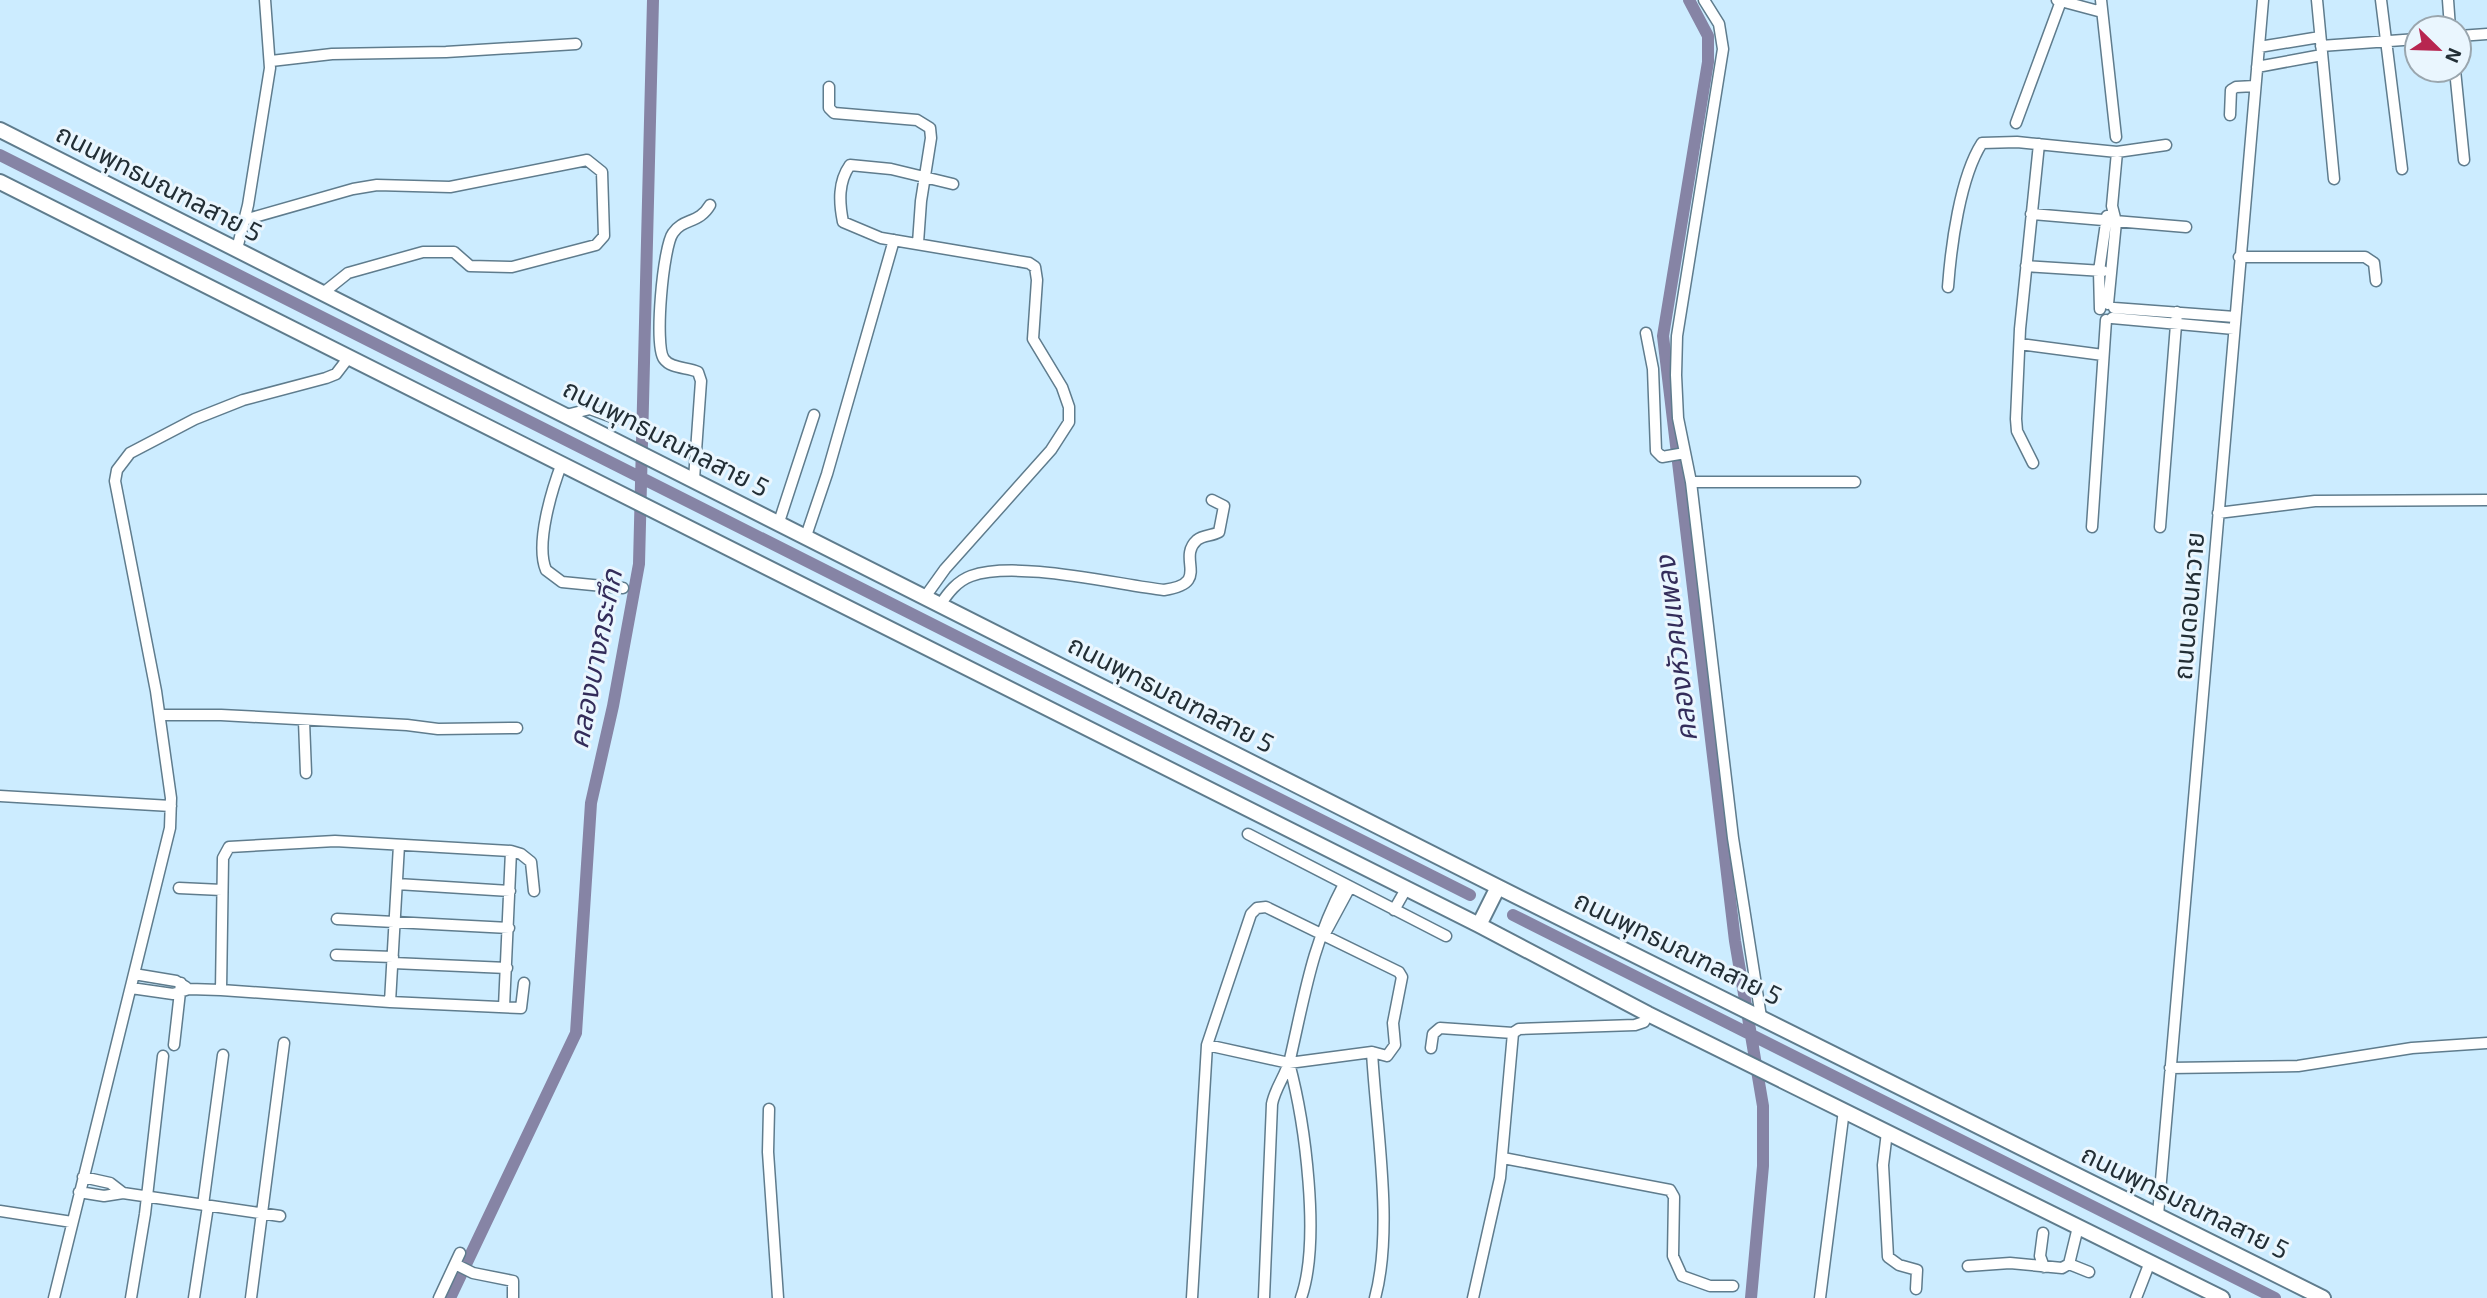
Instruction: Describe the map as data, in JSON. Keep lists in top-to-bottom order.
{
  "streets": {
    "main road": ["ถนนพุทธมณฑลสาย 5"],
    "street": ["ถนนดอนหวาย"]
  },
  "crossings": [
    ["ถนนพุทธมณฑลสาย 5", "ถนนดอนหวาย"]
  ],
  "water": ["คลองหัวคนเพลง", "คลองบางกระทึก"],
  "north": "bottom right"
}
